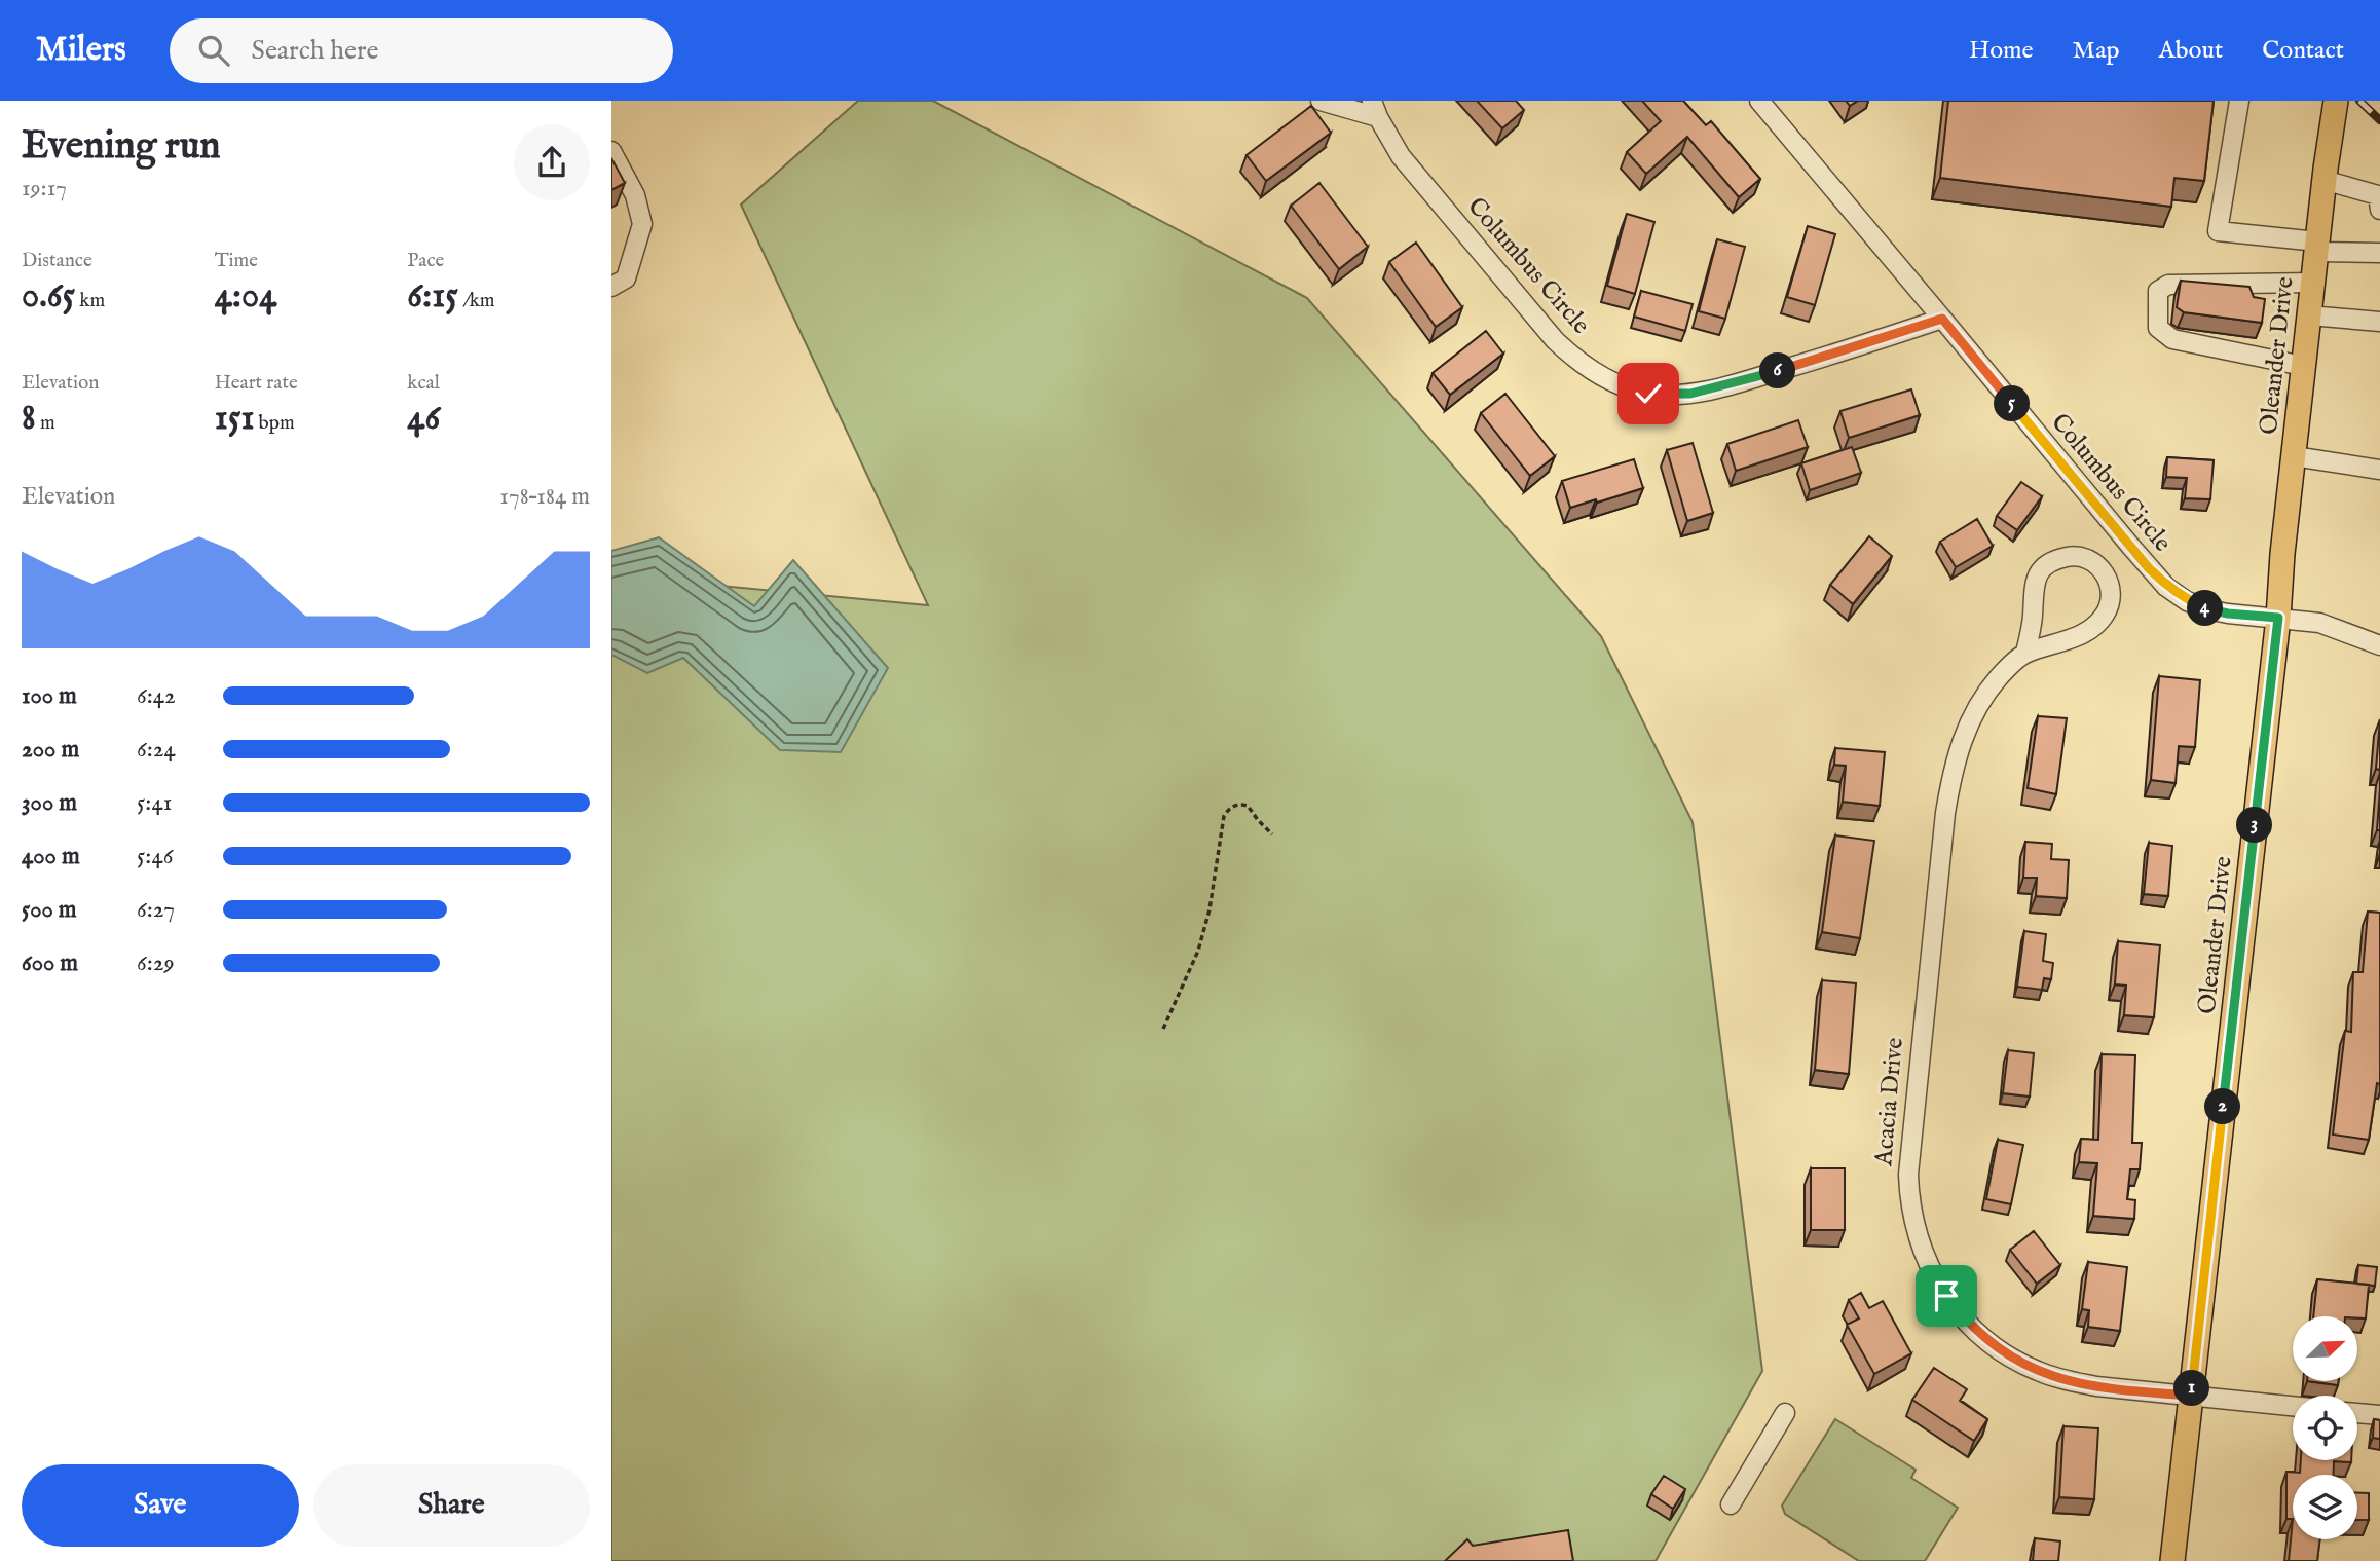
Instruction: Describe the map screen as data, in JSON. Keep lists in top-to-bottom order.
{
  "streets": {
    "main road": ["Oleander Drive"],
    "street": ["Columbus Circle", "Acacia Drive"]
  },
  "crossings": [
    ["Columbus Circle", "Oleander Drive"],
    ["Oleander Drive", "Acacia Drive"]
  ],
  "north": "top right",
  "page": {
    "header": "Milers",
    "search": "Search here",
    "nav": [
      "Home",
      "Map",
      "About",
      "Contact"
    ],
    "heading": ["Evening run", "19:17"],
    "stats": [
      ["Distance", "0.65 km"],
      ["Time", "4:04"],
      ["Pace", "6:15 /km"],
      ["Elevation", "8 m"],
      ["Heart rate", "151 bpm"],
      ["kcal", "46"]
    ],
    "pins": [
      "6",
      "5",
      "4",
      "3",
      "2",
      "1"
    ],
    "chart": ["Elevation", "178–184 m"],
    "list": [
      {
        "name": "100 m",
        "note": "6:42"
      },
      {
        "name": "200 m",
        "note": "6:24"
      },
      {
        "name": "300 m",
        "note": "5:41"
      },
      {
        "name": "400 m",
        "note": "5:46"
      },
      {
        "name": "500 m",
        "note": "6:27"
      },
      {
        "name": "600 m",
        "note": "6:29"
      }
    ],
    "buttons": ["Save", "Share"]
  }
}
